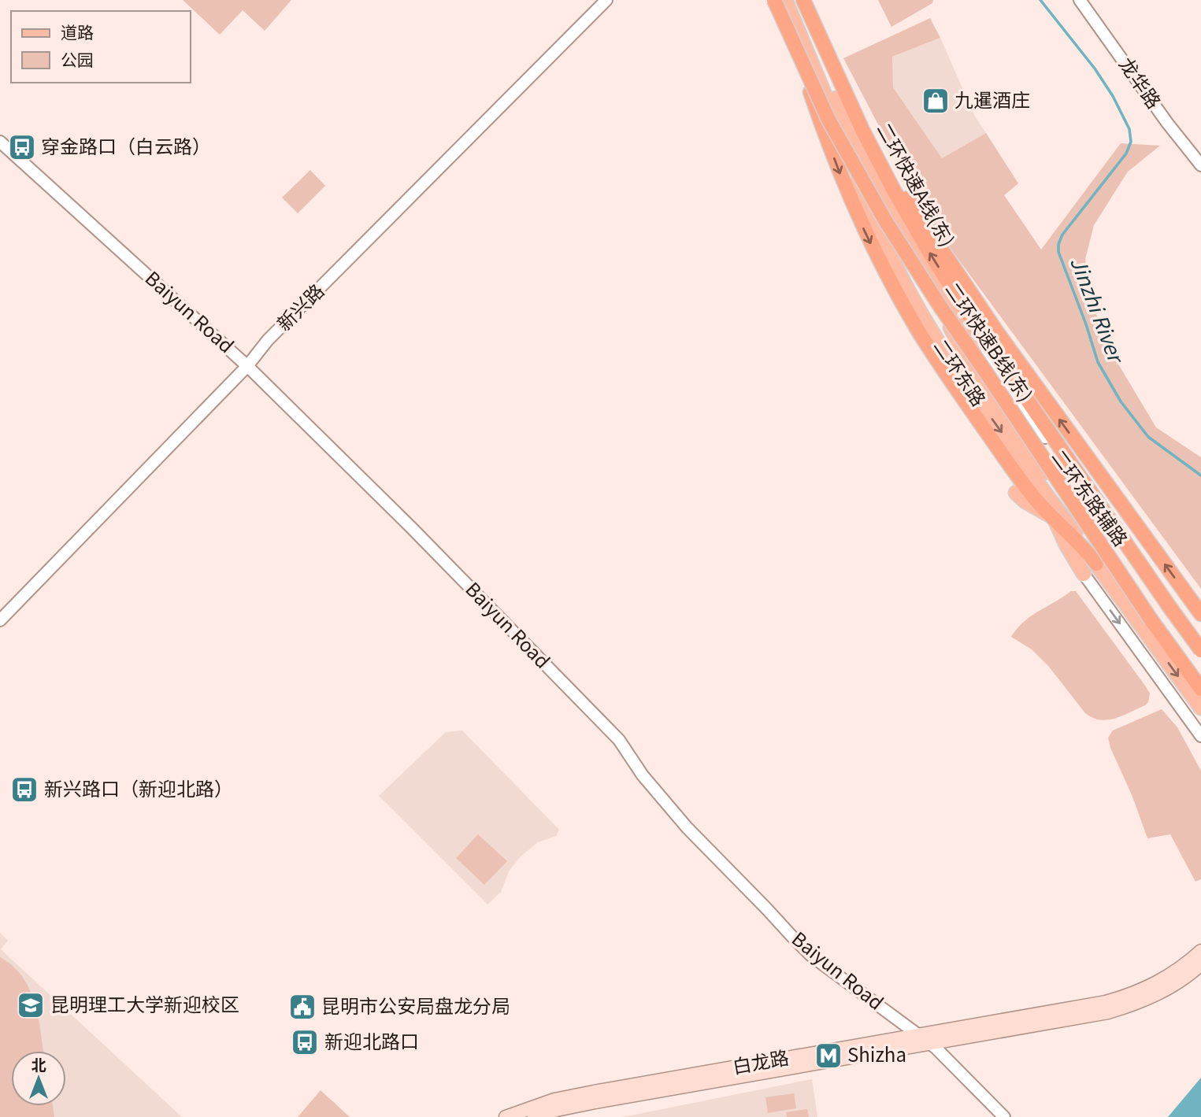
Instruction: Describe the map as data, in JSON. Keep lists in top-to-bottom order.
{
  "streets": {
    "highway": ["二环快速A线(东)", "二环快速B线(东)"],
    "main road": ["二环东路", "白龙路"],
    "street": [
      "龙华路",
      "新兴路",
      "Baiyun Road",
      "二环东路辅路"
    ]
  },
  "crossings": [
    ["二环快速A线(东)", "二环东路辅路"],
    ["新兴路", "Baiyun Road"],
    ["Baiyun Road", "白龙路"],
    ["二环快速B线(东)", "二环东路"]
  ],
  "water": ["Jinzhi River"],
  "places": {
    "shop": ["九暹酒庄"],
    "bus stop": ["穿金路口（白云路）", "新兴路口（新迎北路）", "新迎北路口"],
    "school or university": ["昆明理工大学新迎校区"],
    "public building": ["昆明市公安局盘龙分局"],
    "metro station": ["Shizha"]
  },
  "legend": ["道路", "公园"],
  "north": "top"
}
